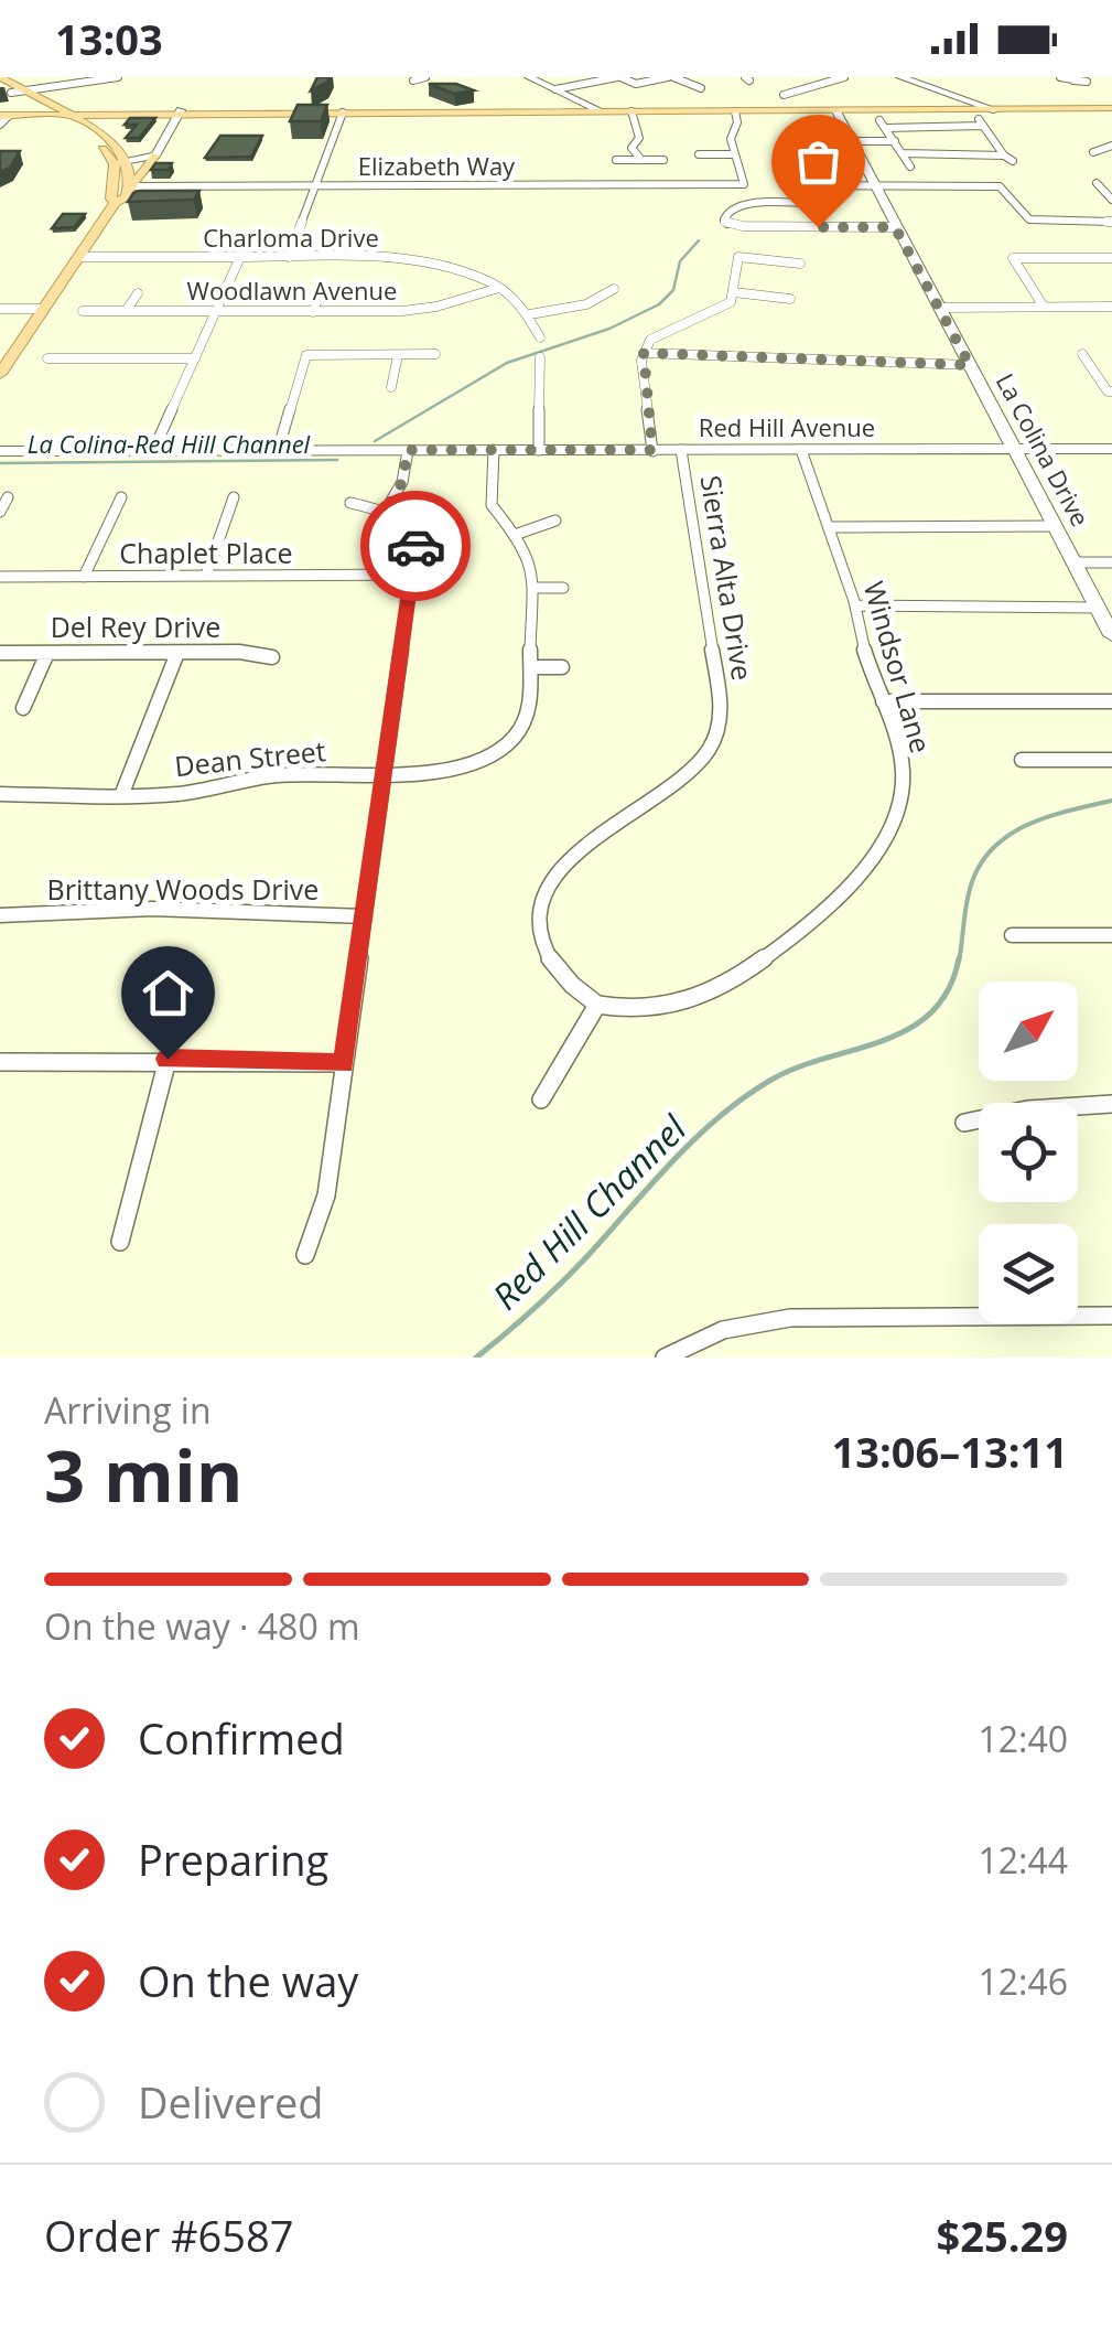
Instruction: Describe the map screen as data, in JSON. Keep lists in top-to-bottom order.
{
  "streets": {
    "street": [
      "Elizabeth Way",
      "Charloma Drive",
      "Woodlawn Avenue",
      "Red Hill Avenue",
      "La Colina Drive",
      "Chaplet Place",
      "Sierra Alta Drive",
      "Del Rey Drive",
      "Windsor Lane",
      "Dean Street",
      "Brittany Woods Drive"
    ]
  },
  "crossings": [
    ["Charloma Drive", "Woodlawn Avenue"],
    ["Red Hill Avenue", "La Colina Drive"],
    ["Red Hill Avenue", "Sierra Alta Drive"],
    ["Red Hill Avenue", "Windsor Lane"],
    ["Sierra Alta Drive", "Windsor Lane"]
  ],
  "water": ["La Colina-Red Hill Channel", "Red Hill Channel"],
  "north": "top right",
  "page": {
    "status": "13:03",
    "heading": ["3 min", "Arriving in", "13:06–13:11"],
    "panel": ["Order #6587", "$25.29"],
    "bar": "On the way · 480 m",
    "list": [
      ["Confirmed", "12:40"],
      ["Preparing", "12:44"],
      ["On the way", "12:46"],
      "Delivered"
    ]
  }
}
